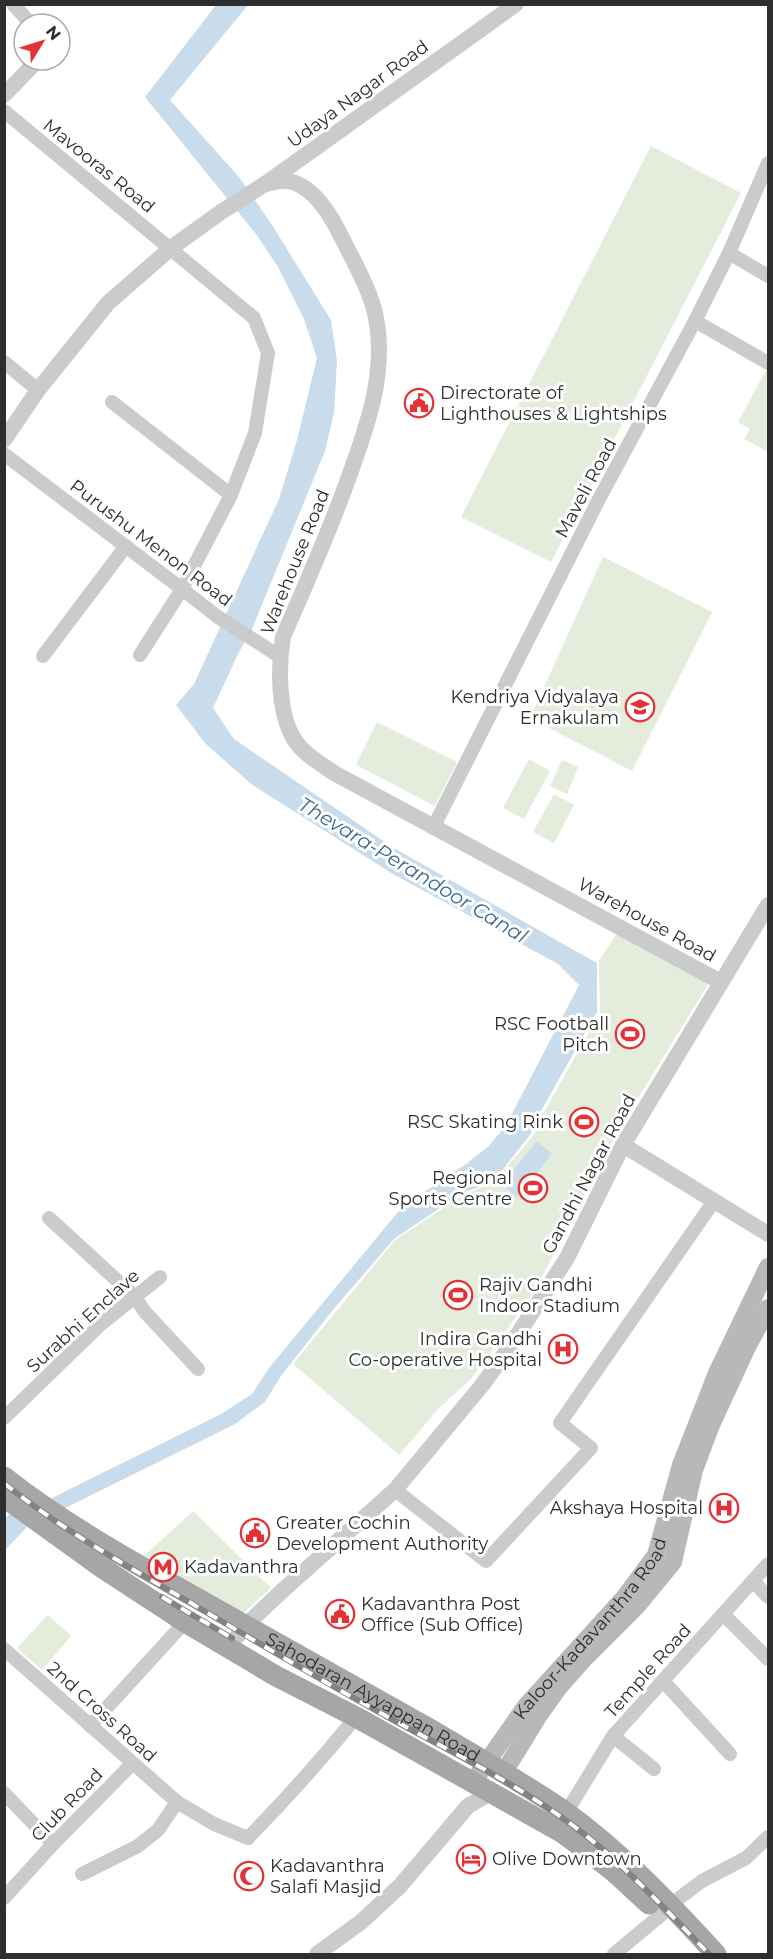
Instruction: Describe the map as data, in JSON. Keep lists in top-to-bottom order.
{
  "streets": {
    "main road": ["Kaloor-Kadavanthra Road", "Sahodaran Ayyappan Road"],
    "street": [
      "Udaya Nagar Road",
      "Mavooras Road",
      "Maveli Road",
      "Purushu Menon Road",
      "Warehouse Road",
      "Gandhi Nagar Road",
      "Surabhi Enclave",
      "Temple Road",
      "2nd Cross Road",
      "Club Road"
    ]
  },
  "crossings": [
    ["Udaya Nagar Road", "Mavooras Road"],
    ["Udaya Nagar Road", "Warehouse Road"],
    ["Mavooras Road", "Purushu Menon Road"],
    ["Maveli Road", "Warehouse Road"],
    ["Purushu Menon Road", "Warehouse Road"],
    ["Warehouse Road", "Gandhi Nagar Road"],
    ["Gandhi Nagar Road", "Sahodaran Ayyappan Road"],
    ["Kaloor-Kadavanthra Road", "Sahodaran Ayyappan Road"],
    ["Temple Road", "Sahodaran Ayyappan Road"],
    ["Sahodaran Ayyappan Road", "2nd Cross Road"],
    ["2nd Cross Road", "Club Road"]
  ],
  "water": ["Thevara-Perandoor Canal"],
  "places": {
    "public building": ["Directorate of Lighthouses & Lightships", "Greater Cochin Development Authority", "Kadavanthra Post Office (Sub Office)"],
    "school or university": ["Kendriya Vidyalaya Ernakulam"],
    "sports": [
      "RSC Football Pitch",
      "RSC Skating Rink",
      "Regional Sports Centre",
      "Rajiv Gandhi Indoor Stadium"
    ],
    "hospital": ["Indira Gandhi Co-operative Hospital", "Akshaya Hospital"],
    "metro station": ["Kadavanthra"],
    "hotel": ["Olive Downtown"],
    "mosque": ["Kadavanthra Salafi Masjid"]
  },
  "north": "top right"
}
